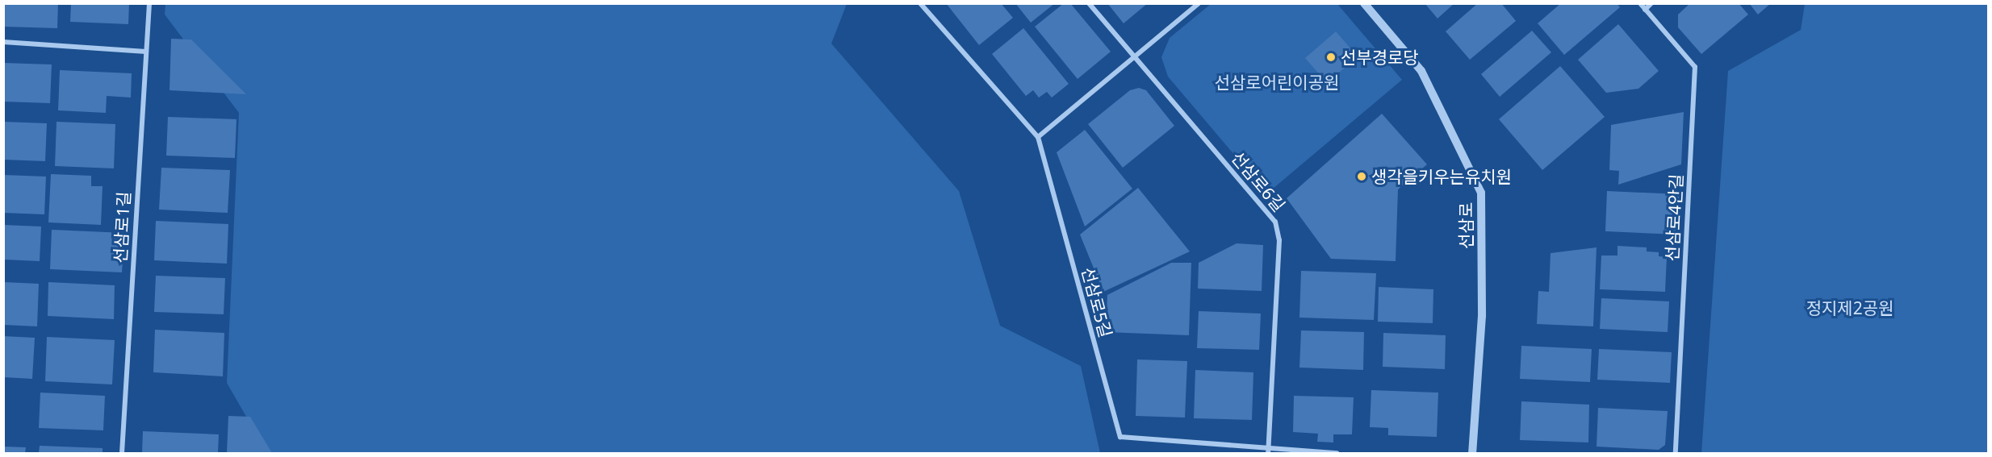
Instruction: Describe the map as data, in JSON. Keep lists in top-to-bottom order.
{
  "streets": {
    "street": [
      "선삼로6길",
      "선삼로4안길",
      "선삼로",
      "선삼로1길",
      "선삼로5길"
    ]
  },
  "crossings": [
    ["선삼로6길", "선삼로5길"]
  ],
  "parks": ["선삼로어린이공원", "정지제2공원"],
  "places": ["선부경로당", "생각을키우는유치원"]
}
